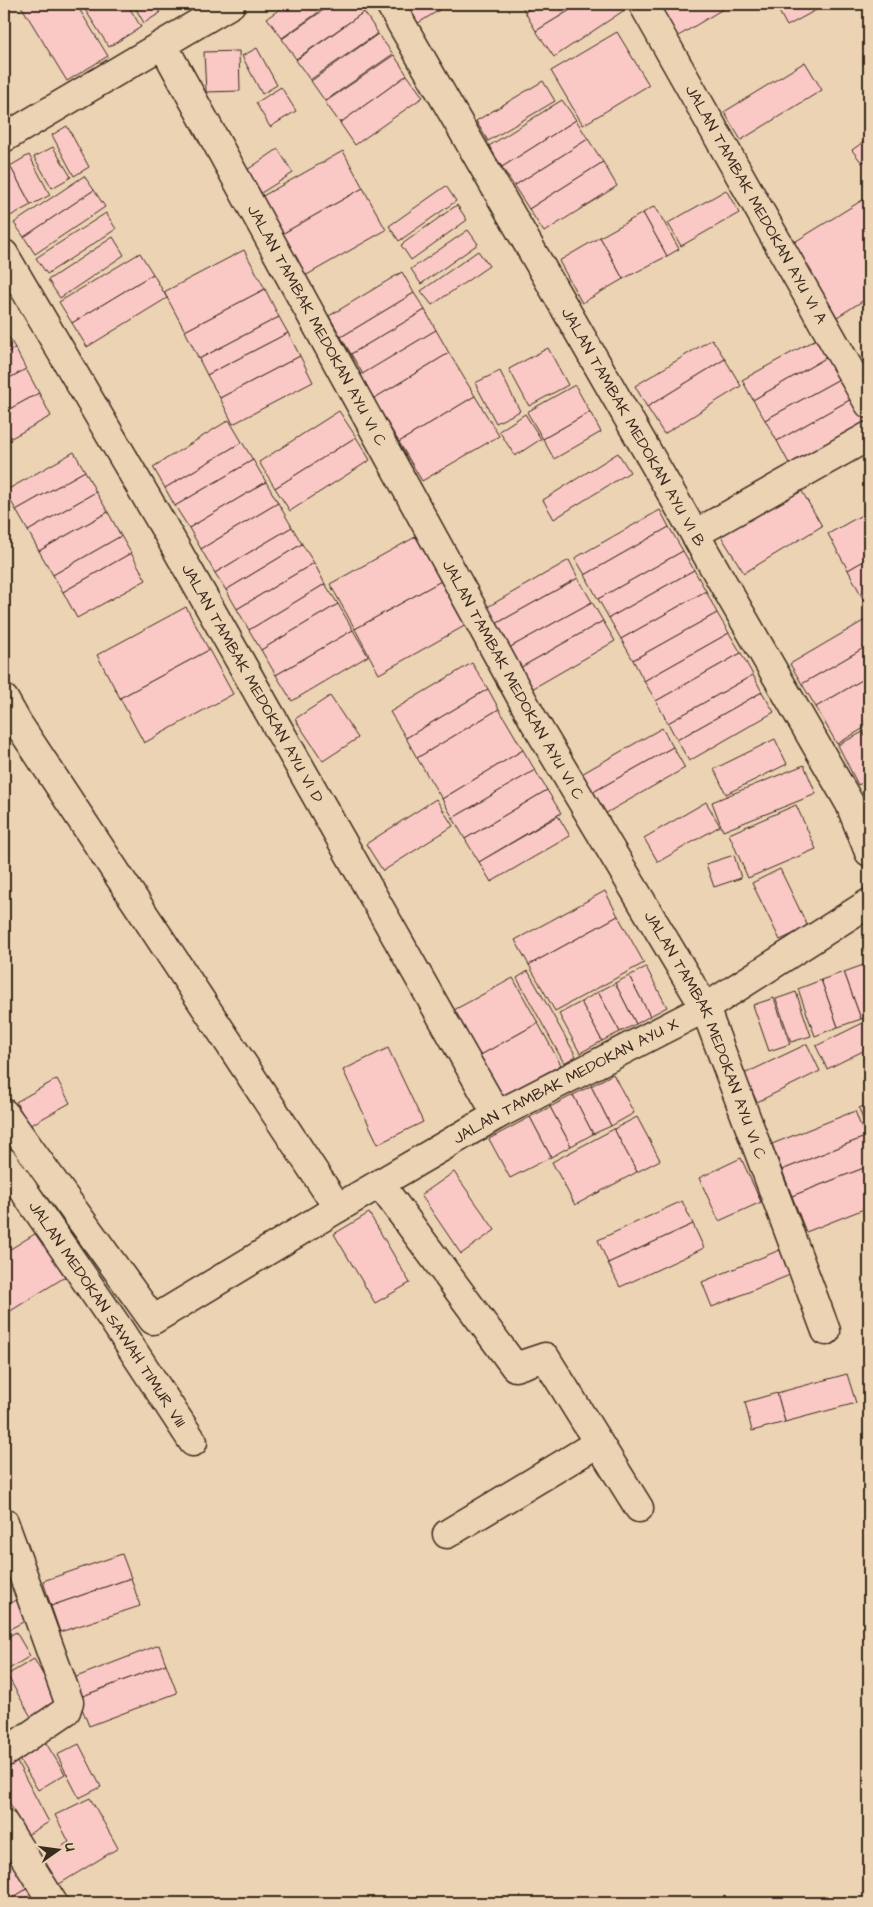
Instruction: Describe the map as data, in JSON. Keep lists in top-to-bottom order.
{
  "streets": {
    "street": [
      "JALAN TAMBAK MEDOKAN AYU VI A",
      "JALAN TAMBAK MEDOKAN AYU VI C",
      "JALAN TAMBAK MEDOKAN AYU VI B",
      "JALAN TAMBAK MEDOKAN AYU VI D",
      "JALAN TAMBAK MEDOKAN AYU X",
      "JALAN MEDOKAN SAWAH TIMUR VIII"
    ]
  },
  "crossings": [
    ["JALAN TAMBAK MEDOKAN AYU VI C", "JALAN TAMBAK MEDOKAN AYU X"],
    ["JALAN TAMBAK MEDOKAN AYU VI D", "JALAN TAMBAK MEDOKAN AYU X"]
  ],
  "north": "right"
}
